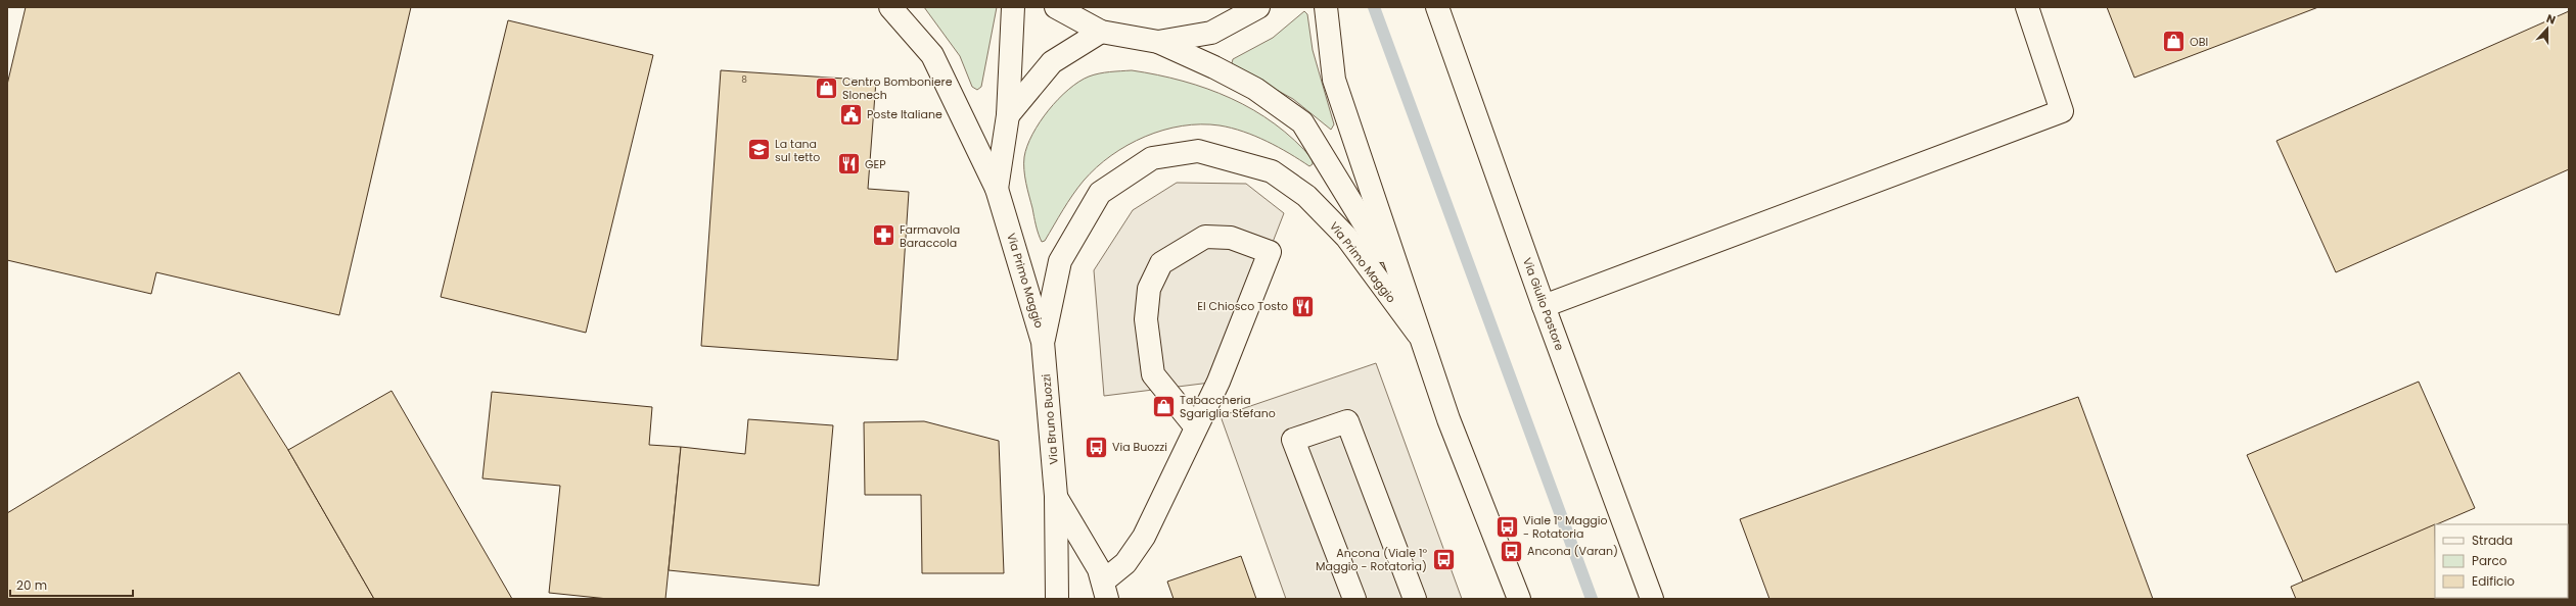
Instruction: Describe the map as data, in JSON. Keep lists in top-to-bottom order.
{
  "streets": {
    "street": ["Via Primo Maggio", "Via Giulio Pastore", "Via Bruno Buozzi"]
  },
  "crossings": [
    ["Via Primo Maggio", "Via Bruno Buozzi"]
  ],
  "places": {
    "shop": ["OBI", "Centro Bomboniere Slonech", "Tabaccheria Sgariglia Stefano"],
    "public building": ["Poste Italiane"],
    "school or university": ["La tana sul tetto"],
    "restaurant": ["GEP", "El Chiosco Tosto"],
    "pharmacy": ["Farmavola Baraccola"],
    "bus stop": [
      "Via Buozzi",
      "Viale 1° Maggio - Rotatoria",
      "Ancona (Varan)",
      "Ancona (Viale 1° Maggio - Rotatoria)"
    ]
  },
  "house_numbers": ["8"],
  "legend": ["Strada", "Parco", "Edificio"],
  "scale_bar": "20 m",
  "north": "top"
}
